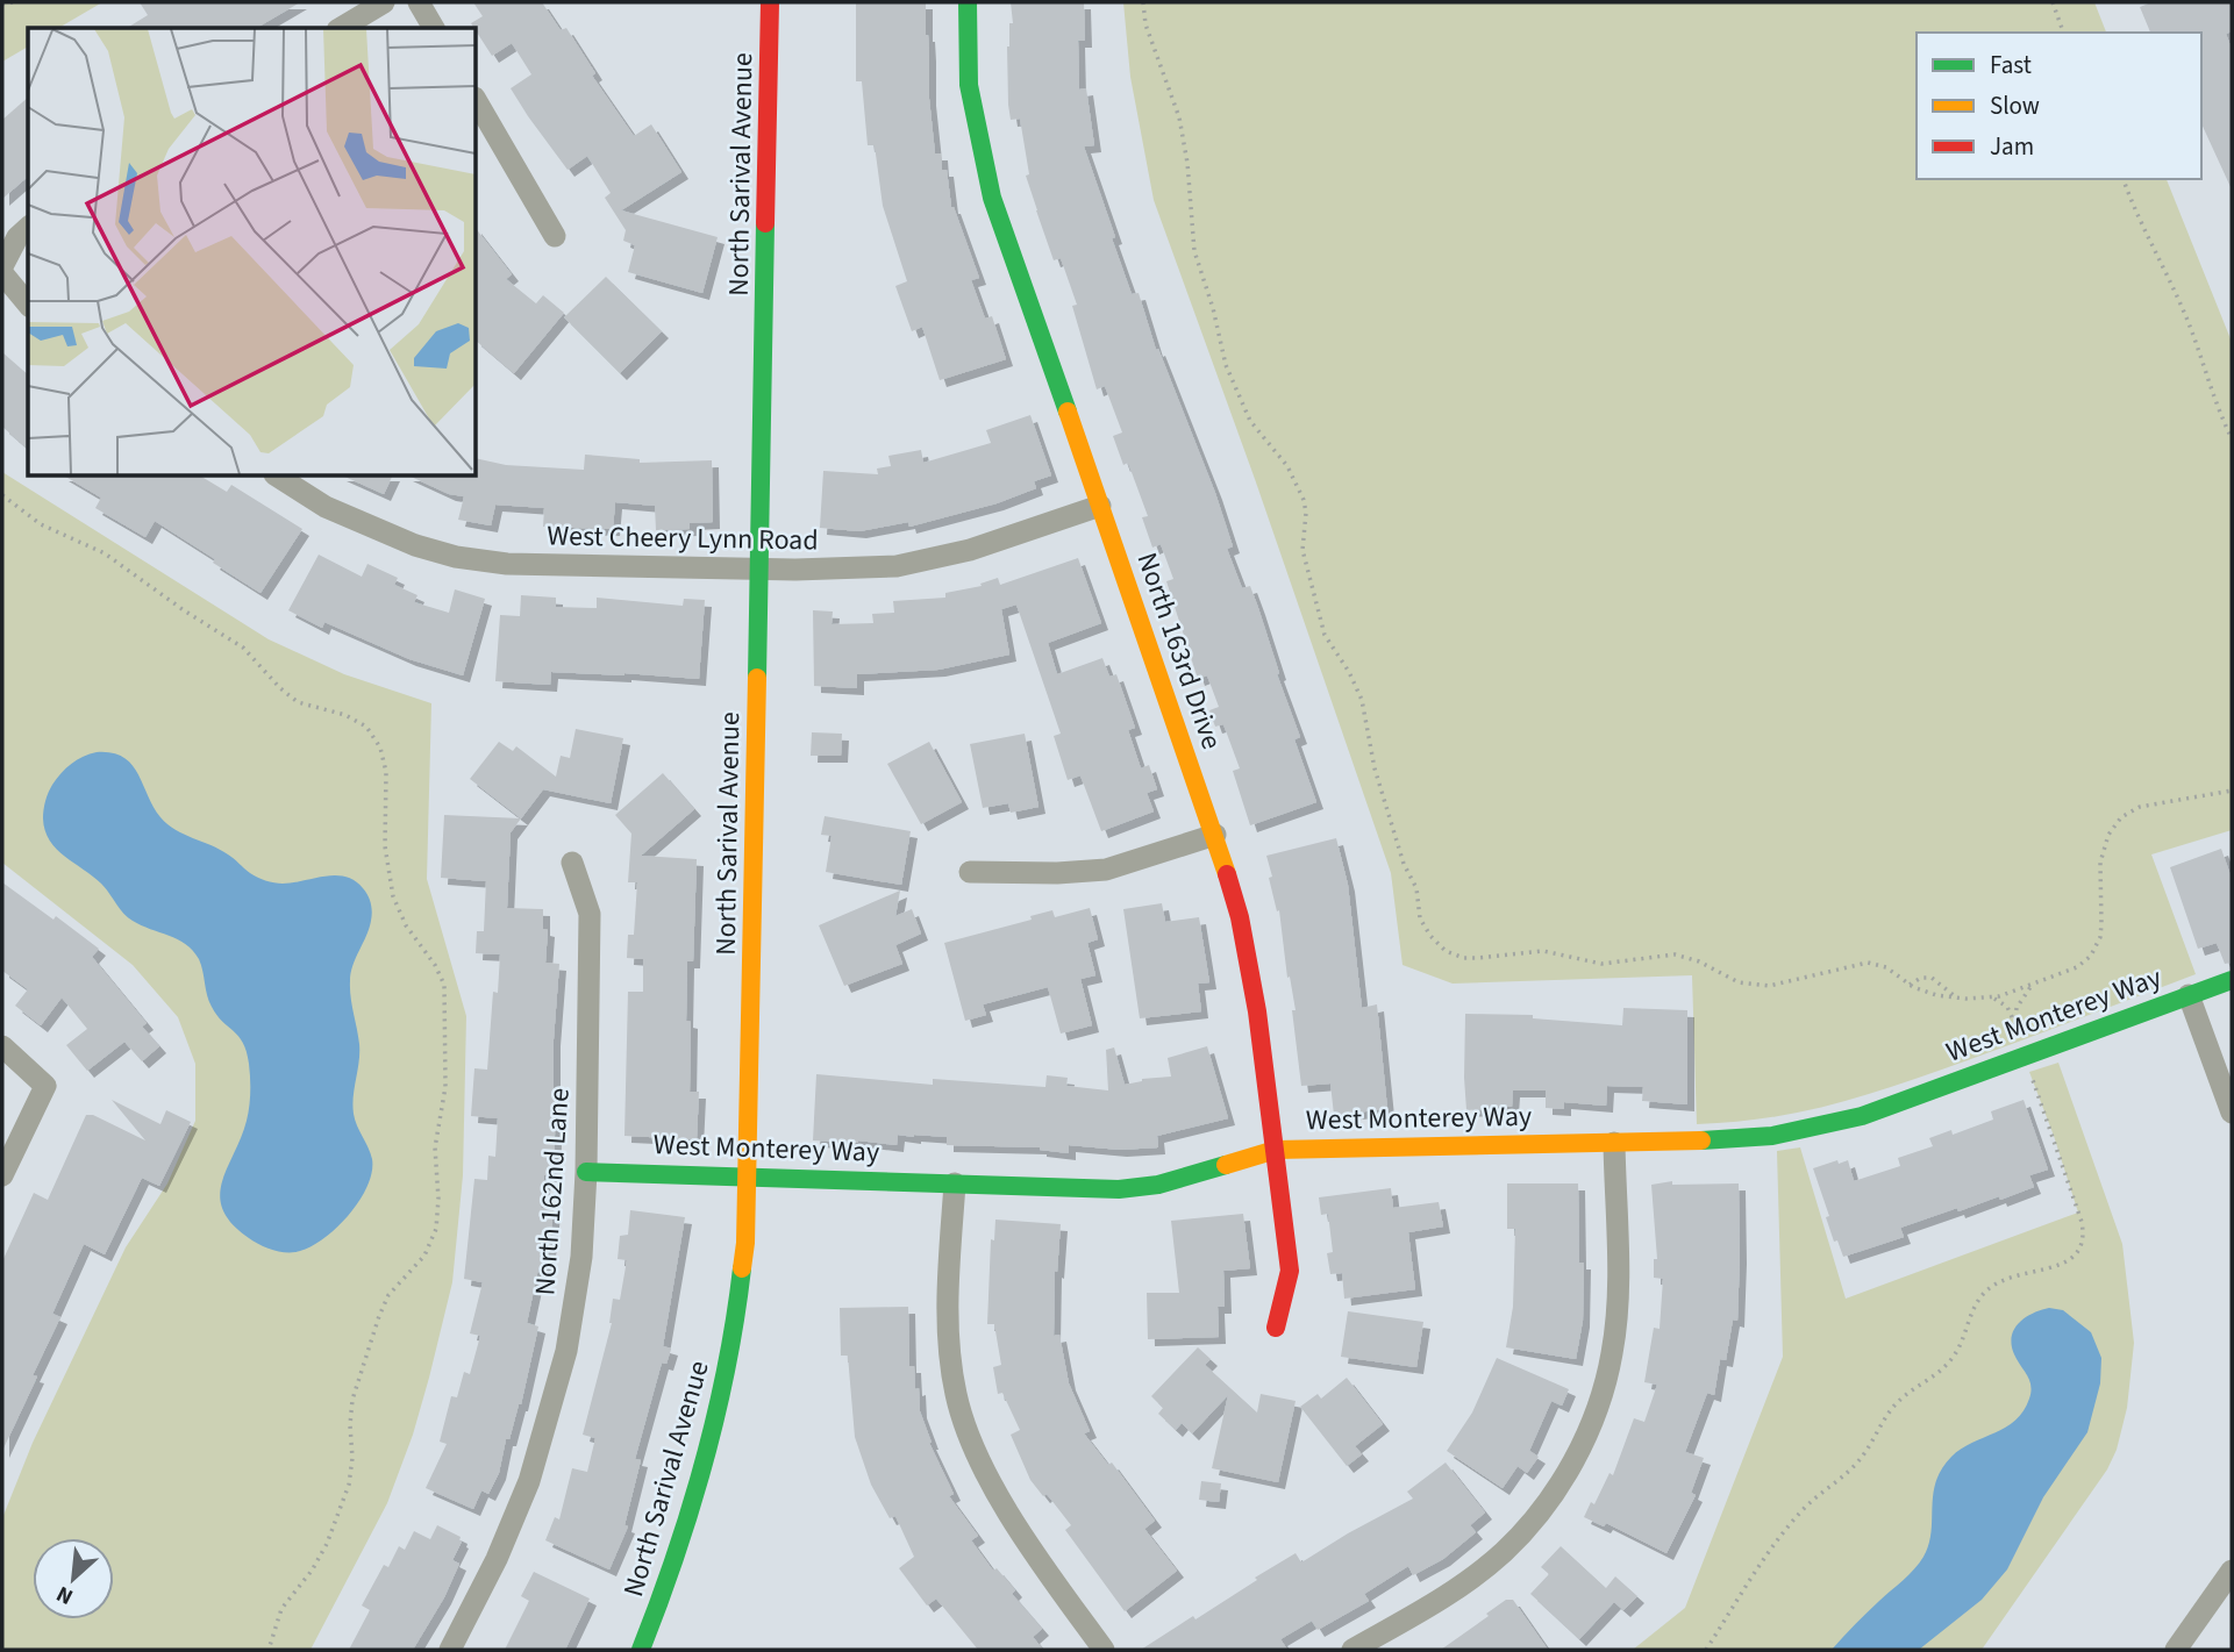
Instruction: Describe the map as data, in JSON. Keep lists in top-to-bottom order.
{
  "streets": {
    "street": [
      "North Sarival Avenue",
      "West Cheery Lynn Road",
      "North 163rd Drive",
      "West Monterey Way",
      "North 162nd Lane"
    ]
  },
  "crossings": [
    ["North Sarival Avenue", "West Cheery Lynn Road"],
    ["North Sarival Avenue", "West Monterey Way"],
    ["West Cheery Lynn Road", "North 163rd Drive"],
    ["North 163rd Drive", "West Monterey Way"],
    ["West Monterey Way", "North 162nd Lane"]
  ],
  "legend": ["Fast", "Slow", "Jam"],
  "north": "bottom left"
}
